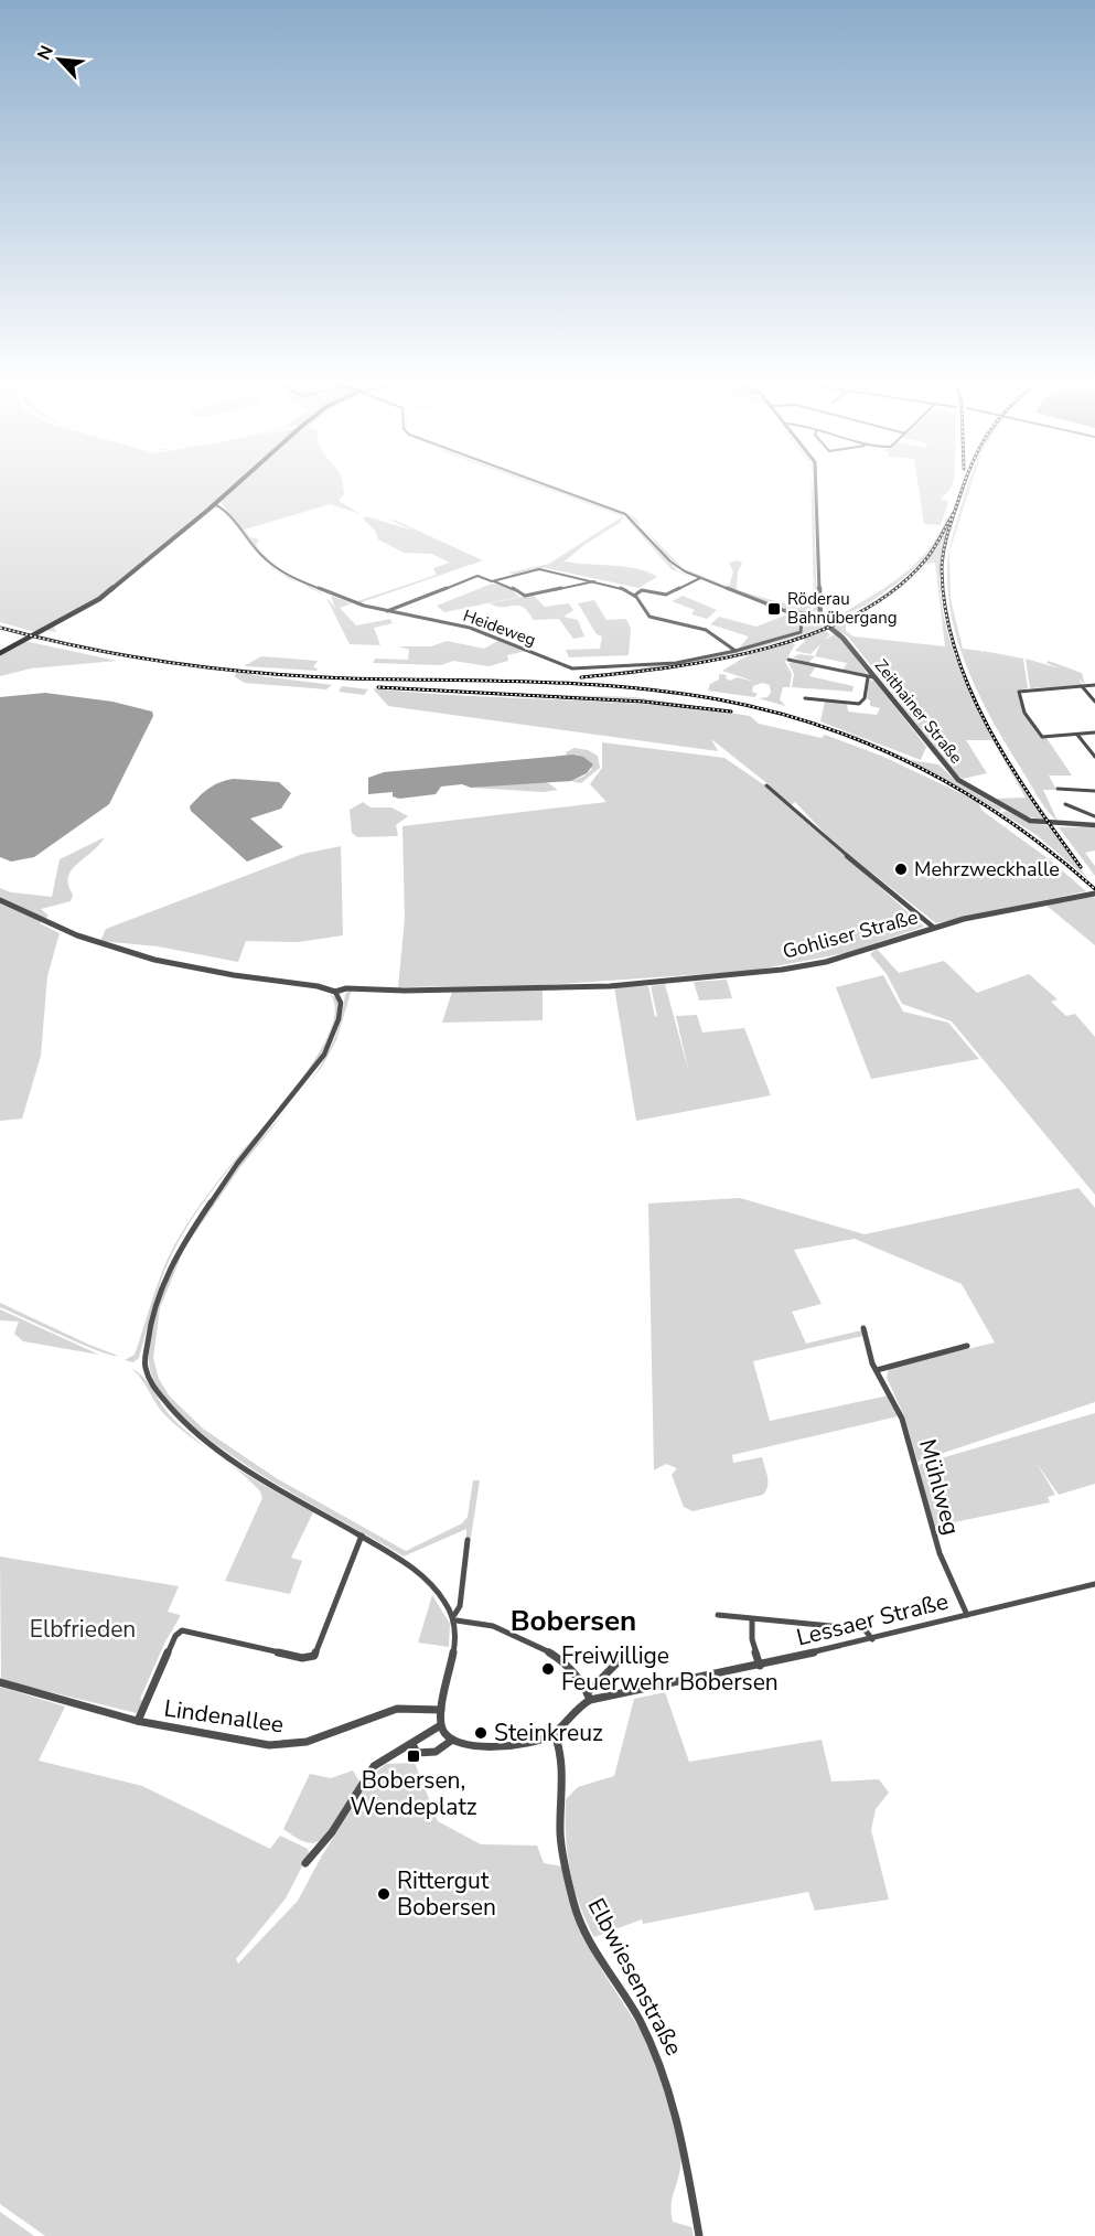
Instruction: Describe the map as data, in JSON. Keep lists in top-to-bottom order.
{
  "streets": {
    "street": [
      "Heideweg",
      "Zeithainer Straße",
      "Gohliser Straße",
      "Mühlweg",
      "Lessaer Straße",
      "Lindenallee",
      "Elbwiesenstraße"
    ]
  },
  "crossings": [
    ["Mühlweg", "Lessaer Straße"],
    ["Lessaer Straße", "Elbwiesenstraße"]
  ],
  "districts": ["Bobersen"],
  "parks": ["Elbfrieden"],
  "places": {
    "transit": ["Röderau Bahnübergang", "Bobersen, Wendeplatz"],
    "other": [
      "Mehrzweckhalle",
      "Freiwillige Feuerwehr Bobersen",
      "Steinkreuz",
      "Rittergut Bobersen"
    ]
  },
  "north": "top left"
}
